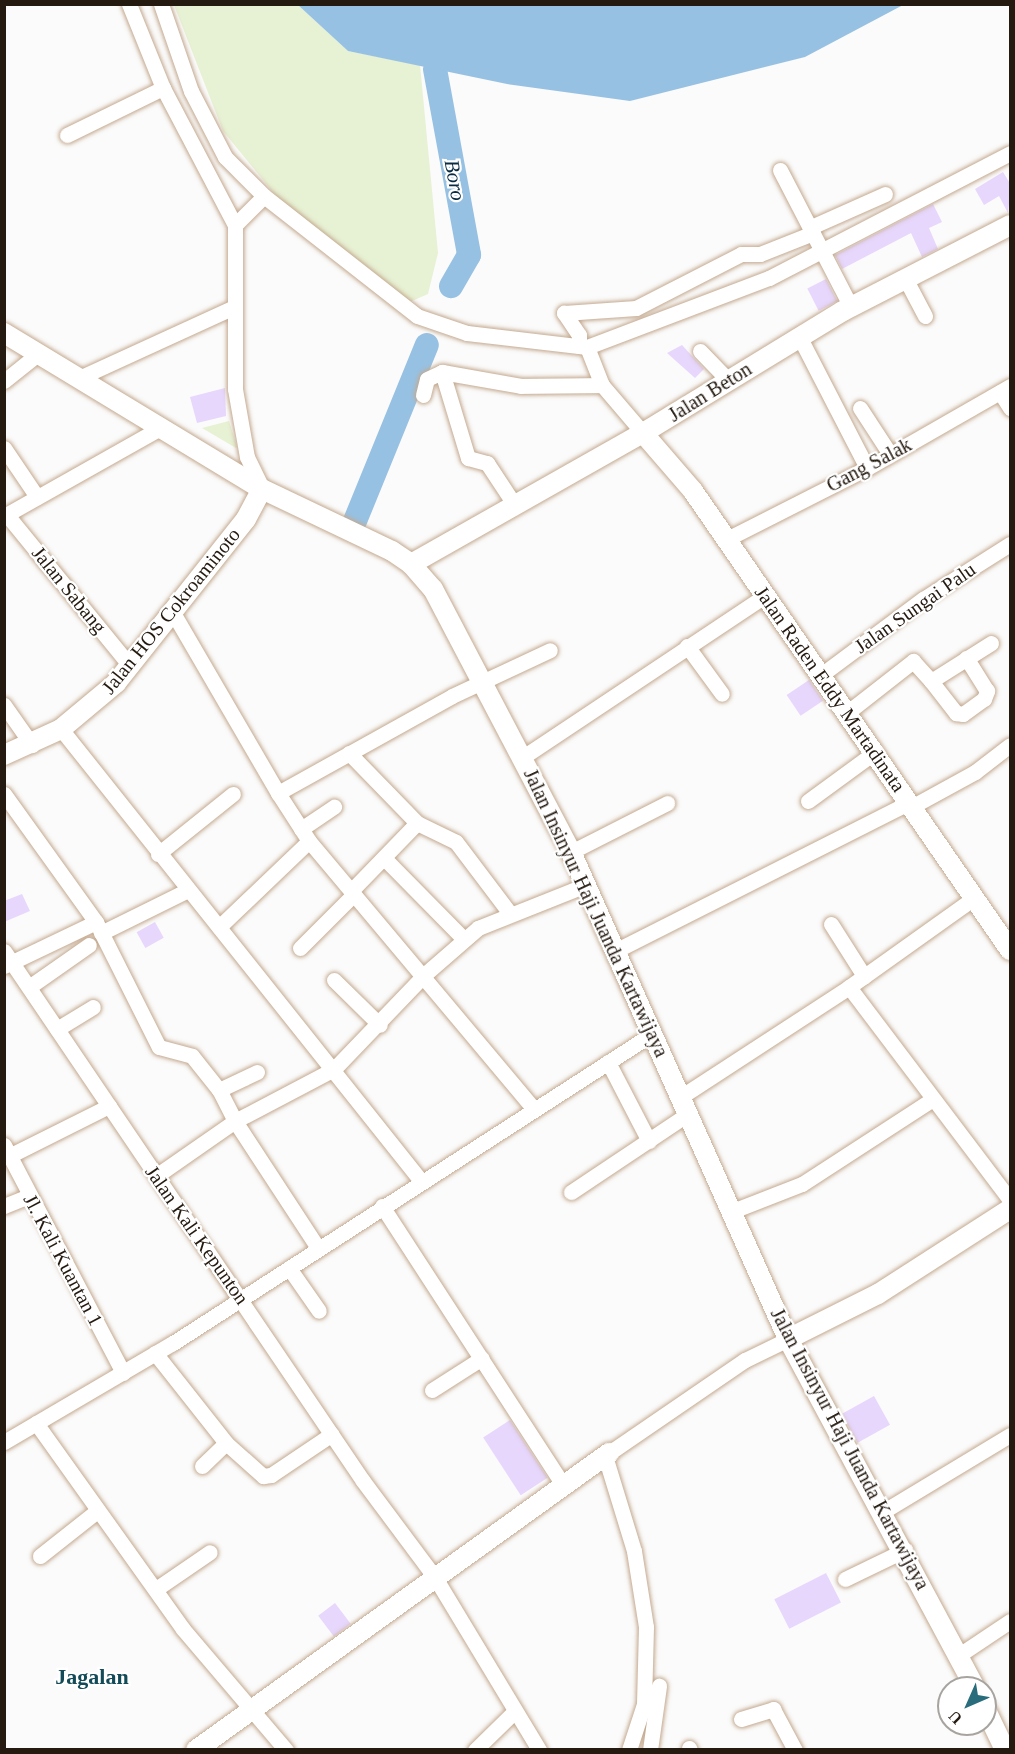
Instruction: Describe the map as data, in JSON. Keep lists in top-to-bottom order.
{
  "streets": {
    "main road": [
      "Jalan Beton",
      "Jalan HOS Cokroaminoto",
      "Jalan Raden Eddy Martadinata",
      "Jalan Insinyur Haji Juanda Kartawijaya"
    ],
    "street": [
      "Gang Salak",
      "Jalan Sabang",
      "Jalan Sungai Palu",
      "Jalan Kali Kepunton",
      "Jl. Kali Kuantan 1"
    ]
  },
  "crossings": [
    ["Jalan Beton", "Jalan Raden Eddy Martadinata"],
    ["Jalan Beton", "Jalan Insinyur Haji Juanda Kartawijaya"],
    ["Gang Salak", "Jalan Raden Eddy Martadinata"],
    ["Jalan Sabang", "Jalan HOS Cokroaminoto"],
    ["Jalan Sungai Palu", "Jalan Raden Eddy Martadinata"],
    ["Jalan HOS Cokroaminoto", "Jalan Insinyur Haji Juanda Kartawijaya"]
  ],
  "districts": ["Jagalan"],
  "water": ["Boro"],
  "north": "bottom left"
}
